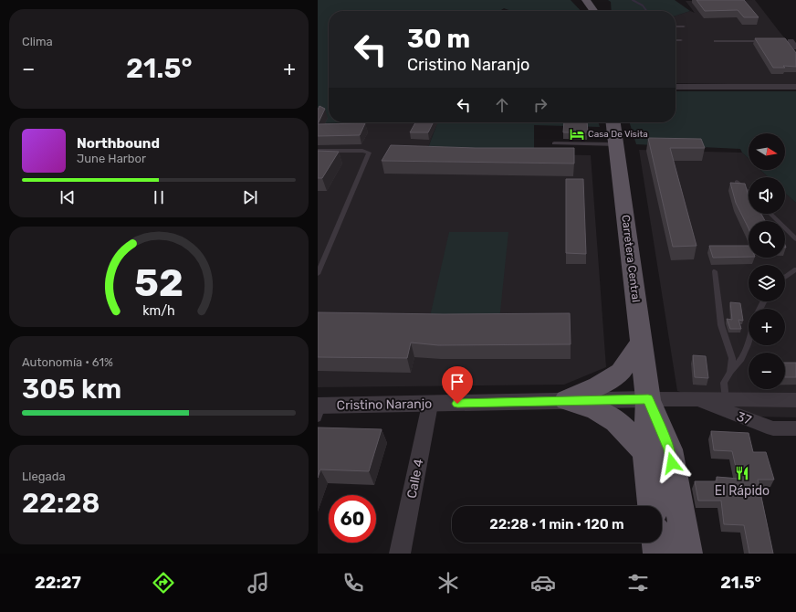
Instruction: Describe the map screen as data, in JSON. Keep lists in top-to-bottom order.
{
  "streets": {
    "main road": ["Carretera Central"],
    "street": ["Cristino Naranjo", "37", "Calle 4"]
  },
  "crossings": [
    ["Carretera Central", "Cristino Naranjo"],
    ["Carretera Central", "37"],
    ["Cristino Naranjo", "37"],
    ["Cristino Naranjo", "Calle 4"]
  ],
  "places": {
    "hotel": ["Casa De Visita"],
    "restaurant": ["El Rápido"]
  },
  "north": "right",
  "page": {
    "tile": [
      "Clima",
      ["Autonomía · 61%", "305 km"],
      ["Llegada", "22:28"]
    ],
    "turn": ["30 m", "Cristino Naranjo"],
    "heat": ["−", "21.5°", "+"],
    "song": ["Northbound", "June Harbor"],
    "map_buttons": ["+", "−"],
    "limit": "60",
    "trip": "22:28 · 1 min · 120 m",
    "tabs": ["22:27", "21.5°"],
    "gauge": ["52", "km/h"]
  }
}
